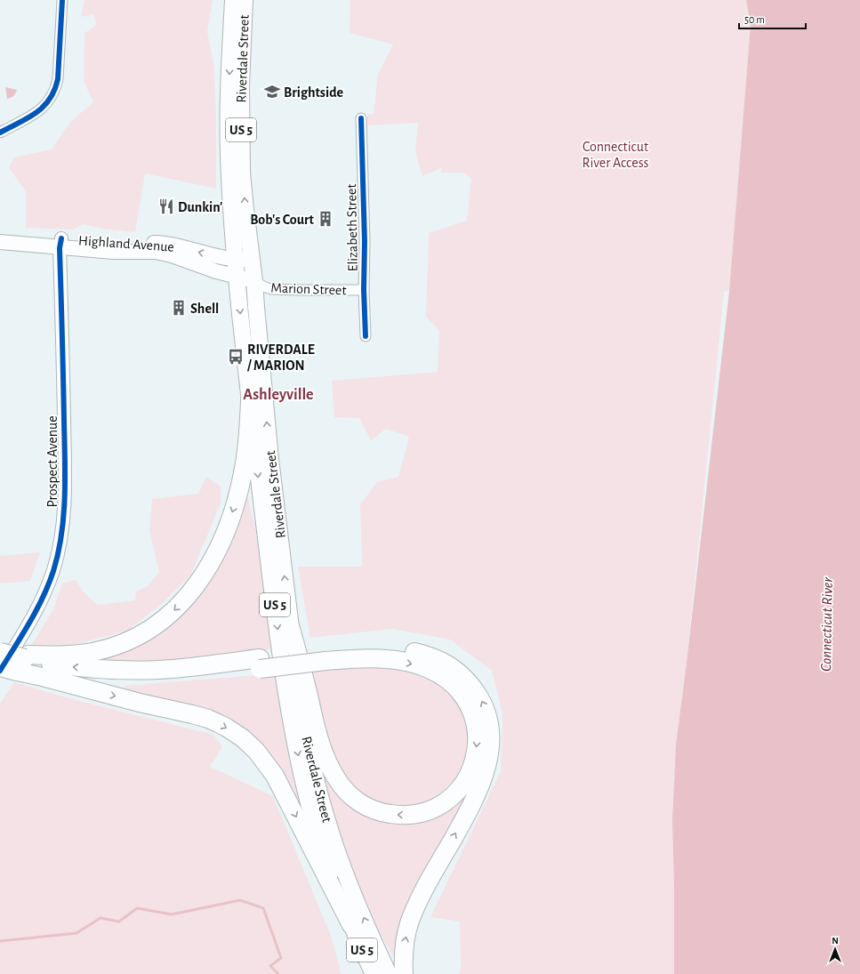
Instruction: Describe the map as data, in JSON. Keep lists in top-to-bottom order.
{
  "streets": {
    "main road": ["Riverdale Street", "US 5", "Highland Avenue"],
    "street": ["Elizabeth Street", "Marion Street", "Prospect Avenue"]
  },
  "crossings": [
    ["Riverdale Street", "Highland Avenue"],
    ["Riverdale Street", "Marion Street"],
    ["Elizabeth Street", "Marion Street"],
    ["Highland Avenue", "Marion Street"],
    ["Highland Avenue", "Prospect Avenue"]
  ],
  "districts": ["Ashleyville"],
  "water": ["Connecticut River"],
  "parks": ["Connecticut River Access"],
  "places": {
    "school or university": ["Brightside"],
    "restaurant": ["Dunkin'"],
    "building": ["Bob's Court", "Shell"],
    "bus stop": ["RIVERDALE / MARION"]
  },
  "scale_bar": "50 m",
  "north": "top"
}
